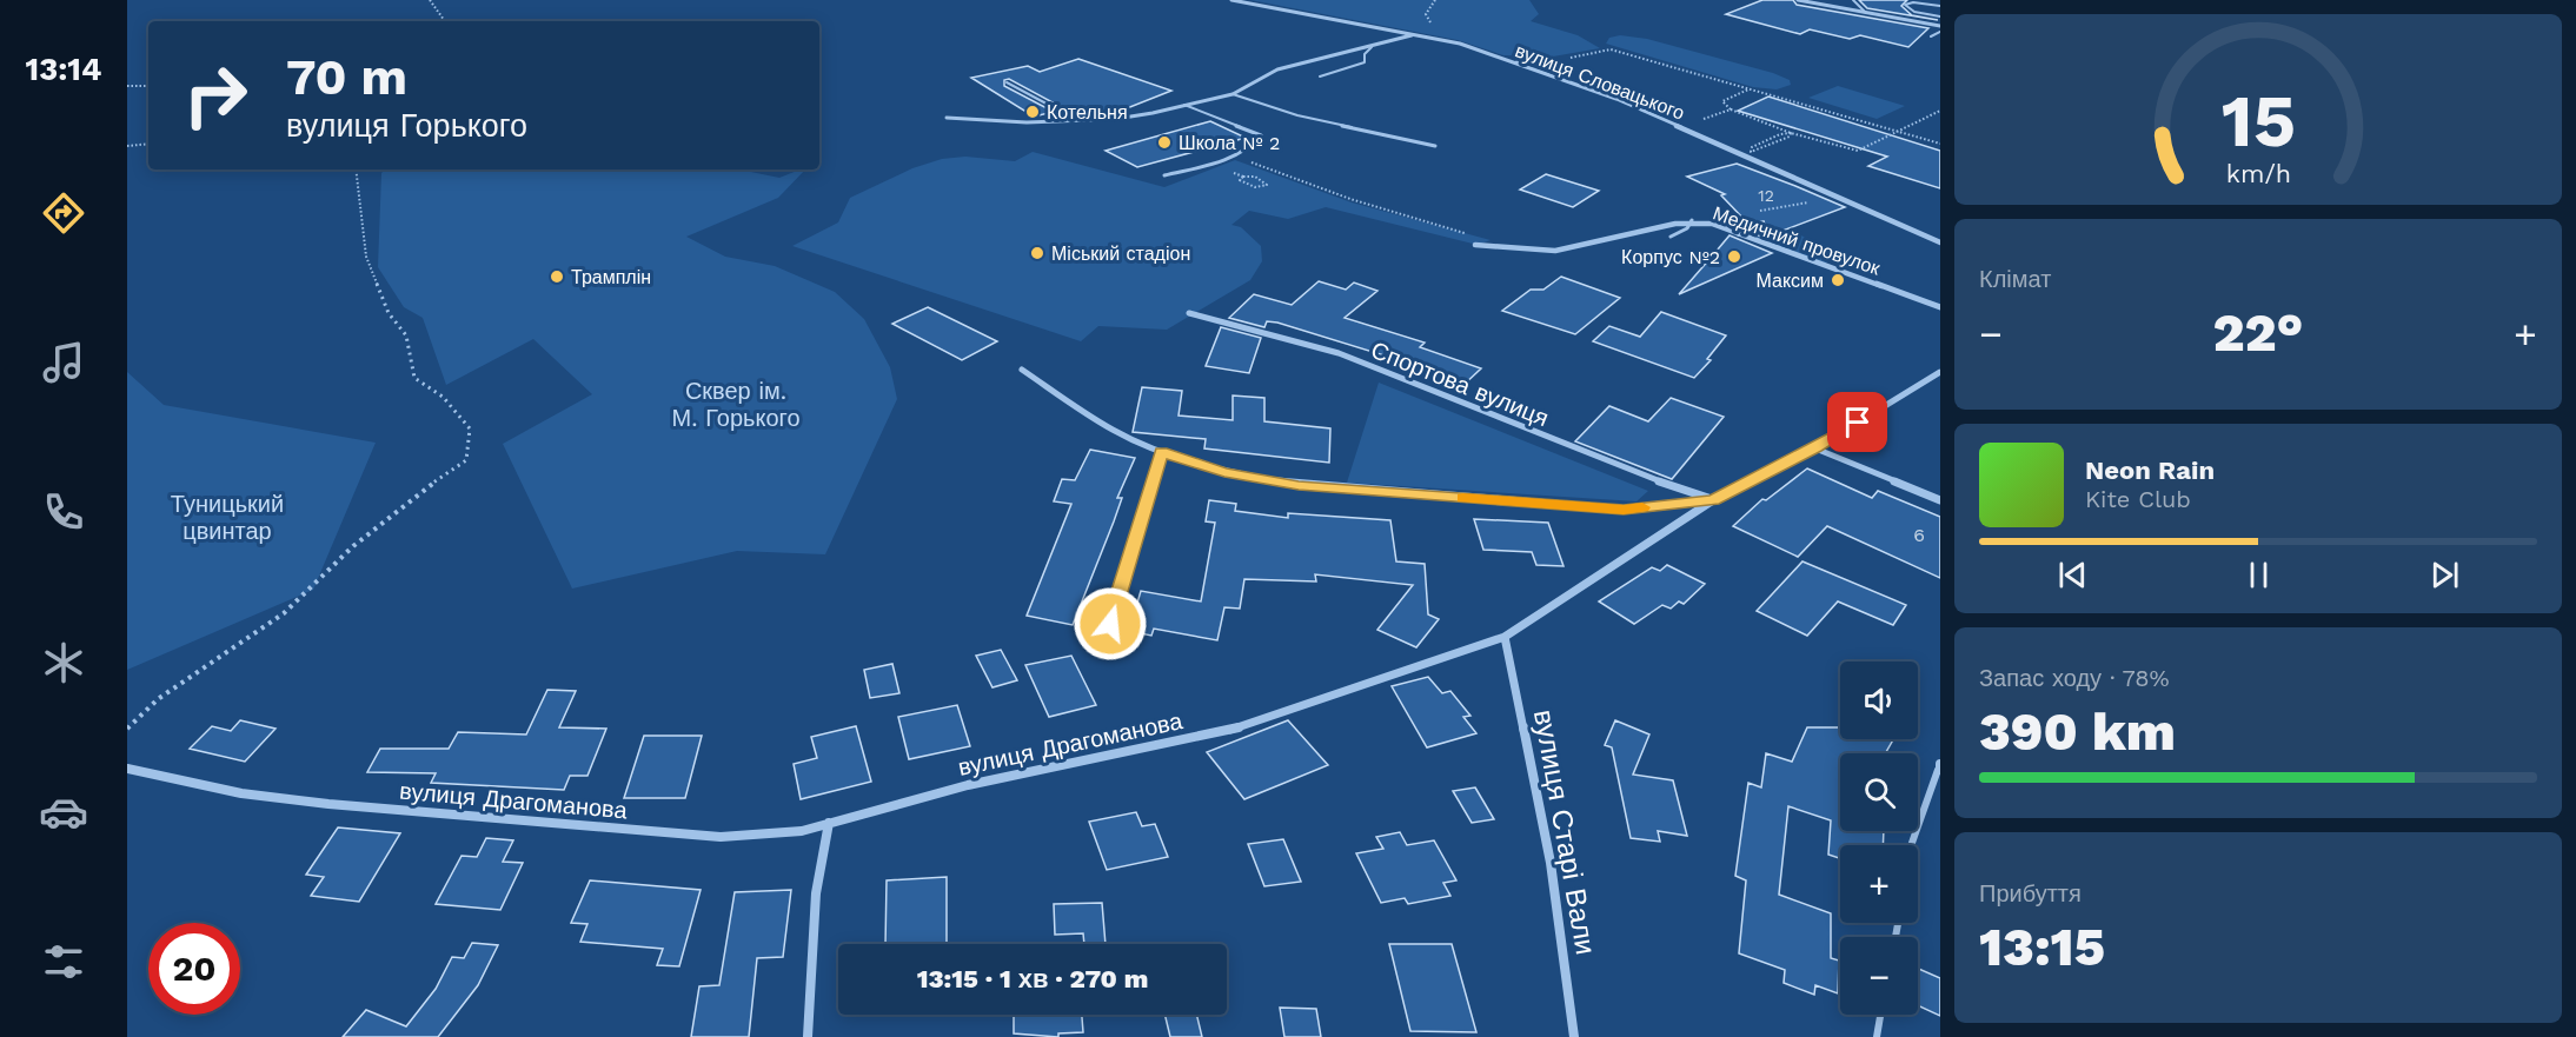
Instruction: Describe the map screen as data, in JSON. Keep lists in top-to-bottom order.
{
  "streets": {
    "street": [
      "вулиця Словацького",
      "Медичний провулок",
      "Спортова вулиця",
      "вулиця Драгоманова",
      "вулиця Старі Вали"
    ]
  },
  "crossings": [
    ["Спортова вулиця", "вулиця Драгоманова"],
    ["вулиця Драгоманова", "вулиця Старі Вали"]
  ],
  "parks": ["Сквер ім. М. Горького", "Туницький цвинтар"],
  "places": [
    "Котельня",
    "Школа № 2",
    "Міський стадіон",
    "Корпус №2",
    "Трамплін",
    "Максим"
  ],
  "house_numbers": ["12", "6"],
  "page": {
    "tabs": "13:14",
    "turn": ["70 m", "вулиця Горького"],
    "tile": [
      "Клімат",
      ["Запас ходу · 78%", "390 km"],
      ["Прибуття", "13:15"]
    ],
    "heat": ["−", "22°", "+"],
    "song": ["Neon Rain", "Kite Club"],
    "map_buttons": ["+", "−"],
    "limit": "20",
    "trip": "13:15 · 1 хв · 270 m",
    "gauge": ["15", "km/h"]
  }
}
